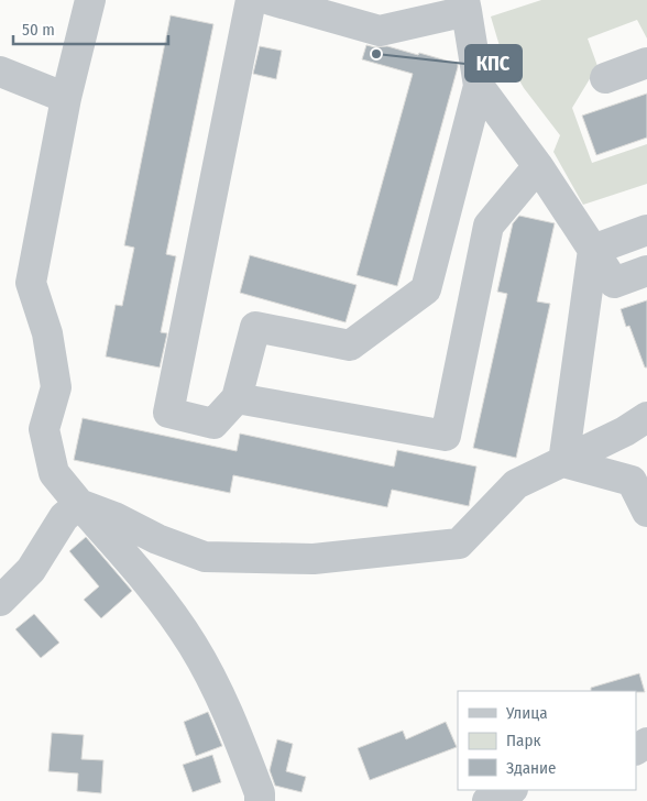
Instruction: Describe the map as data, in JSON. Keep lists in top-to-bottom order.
{
  "places": ["КПС"],
  "legend": ["Улица", "Парк", "Здание"],
  "scale_bar": "50 m"
}
